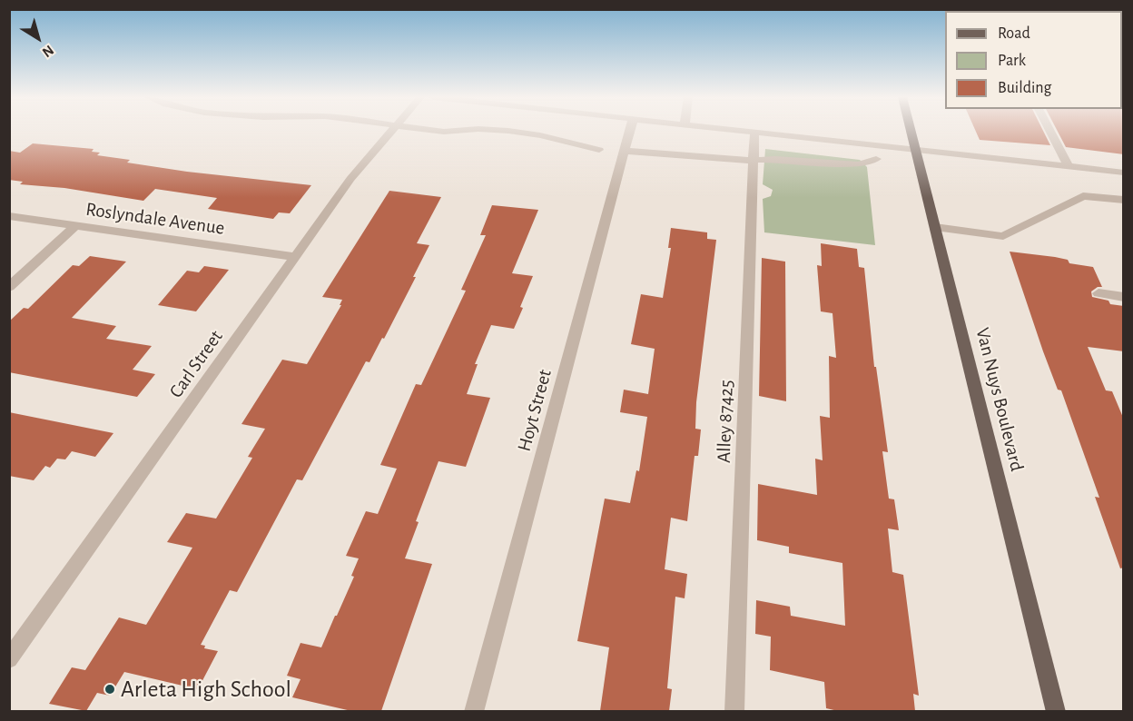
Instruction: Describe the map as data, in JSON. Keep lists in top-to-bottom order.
{
  "streets": {
    "main road": ["Van Nuys Boulevard"],
    "street": [
      "Roslyndale Avenue",
      "Carl Street",
      "Hoyt Street",
      "Alley 87425"
    ]
  },
  "crossings": [
    ["Roslyndale Avenue", "Carl Street"]
  ],
  "places": ["Arleta High School"],
  "legend": ["Road", "Park", "Building"],
  "north": "bottom right"
}
